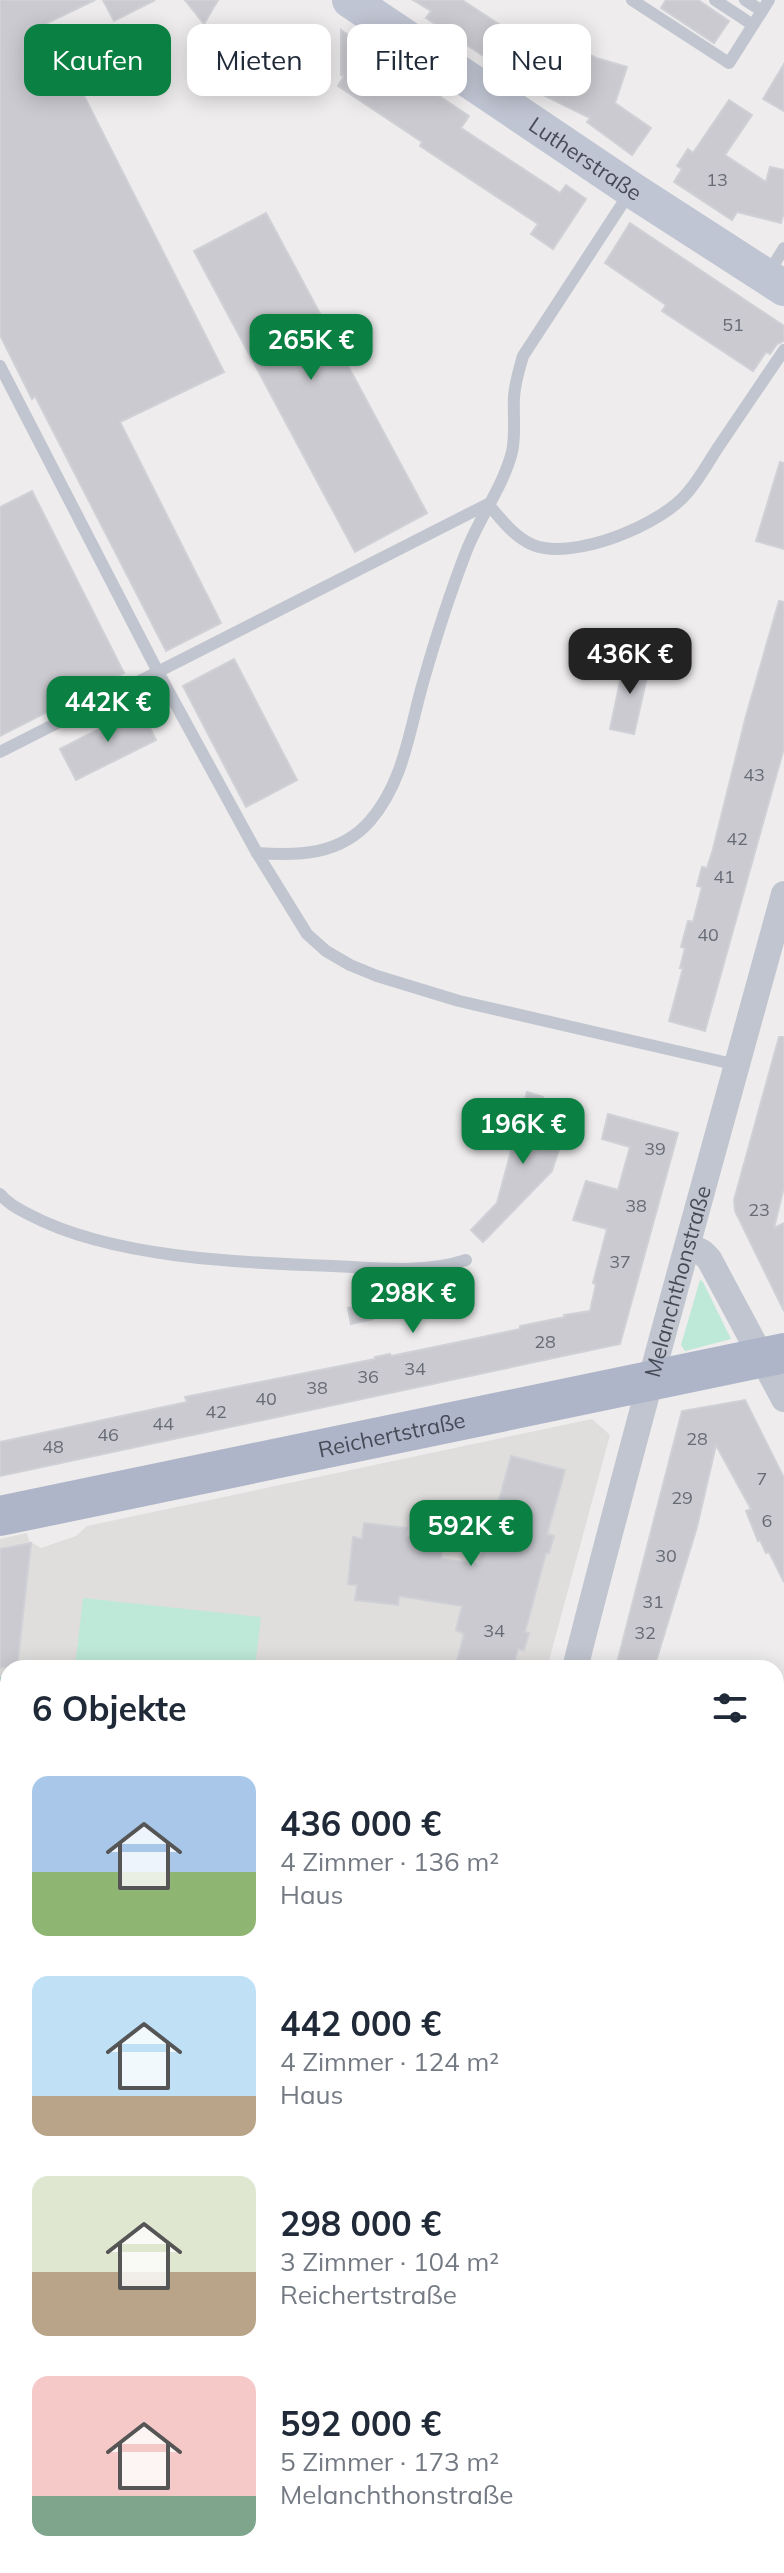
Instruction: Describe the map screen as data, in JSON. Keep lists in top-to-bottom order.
{
  "streets": {
    "main road": ["Reichertstraße"],
    "street": ["Lutherstraße", "Melanchthonstraße"]
  },
  "crossings": [
    ["Melanchthonstraße", "Reichertstraße"]
  ],
  "house_numbers": [
    "13",
    "51",
    "43",
    "42",
    "41",
    "40",
    "39",
    "38",
    "23",
    "37",
    "28",
    "34",
    "36",
    "38",
    "40",
    "42",
    "44",
    "46",
    "28",
    "48",
    "7",
    "29",
    "6",
    "30",
    "31",
    "34",
    "32"
  ],
  "page": {
    "chip": [
      "Kaufen",
      "Mieten",
      "Filter",
      "Neu"
    ],
    "price": [
      "265K €",
      "436K €",
      "442K €",
      "196K €",
      "298K €",
      "592K €"
    ],
    "heading": "6 Objekte",
    "list": [
      {
        "name": "436 000 €",
        "note": "4 Zimmer · 136 m² · Haus"
      },
      {
        "name": "442 000 €",
        "note": "4 Zimmer · 124 m² · Haus"
      },
      {
        "name": "298 000 €",
        "note": "3 Zimmer · 104 m² · Reichertstraße"
      },
      {
        "name": "592 000 €",
        "note": "5 Zimmer · 173 m² · Melanchthonstraße"
      }
    ]
  }
}
